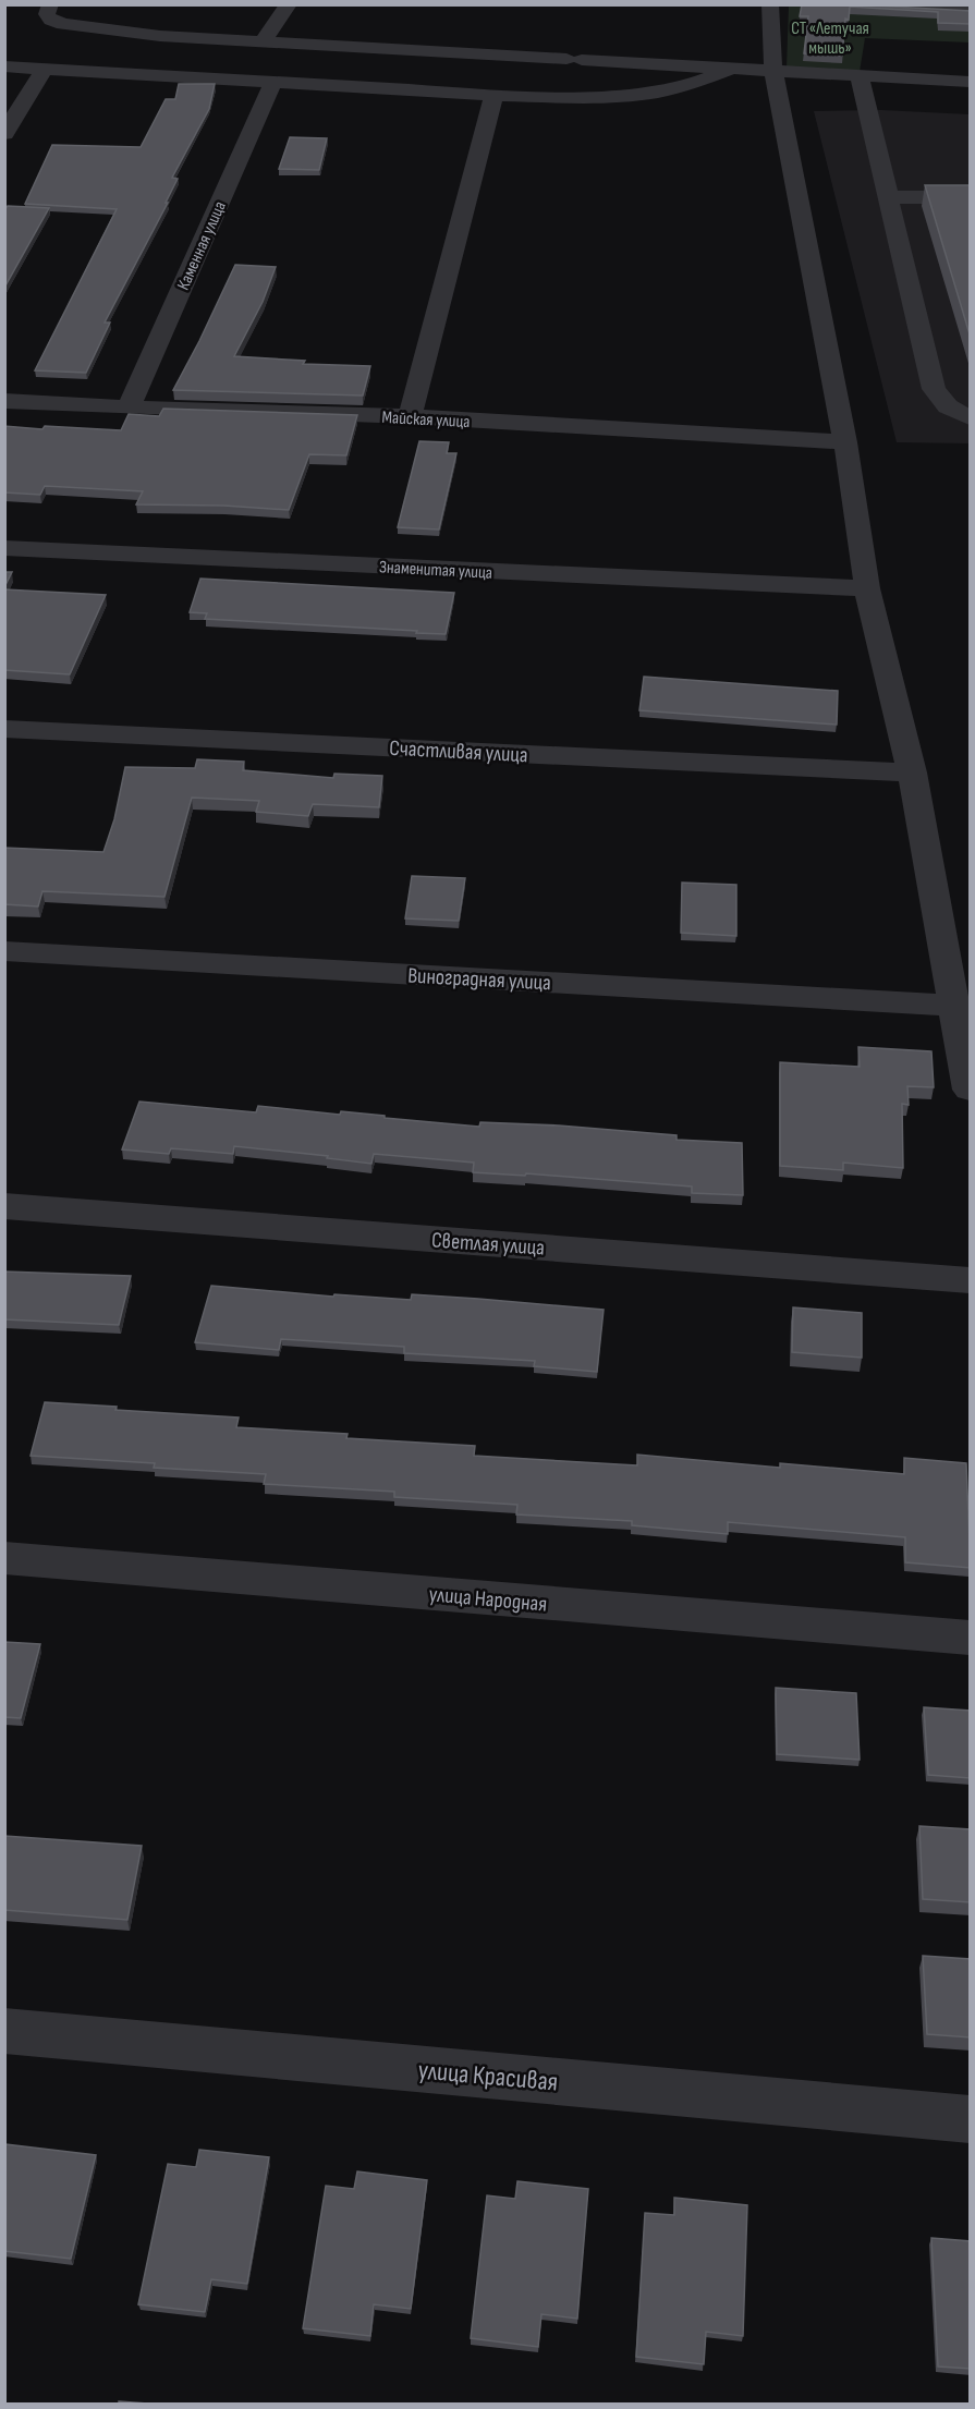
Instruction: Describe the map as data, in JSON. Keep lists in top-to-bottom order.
{
  "streets": {
    "street": [
      "Каменная улица",
      "Майская улица",
      "Знаменитая улица",
      "Счастливая улица",
      "Виноградная улица",
      "Светлая улица",
      "улица Народная",
      "улица Красивая"
    ]
  },
  "crossings": [
    ["Каменная улица", "Майская улица"]
  ],
  "parks": ["СТ «Летучая мышь»"]
}
